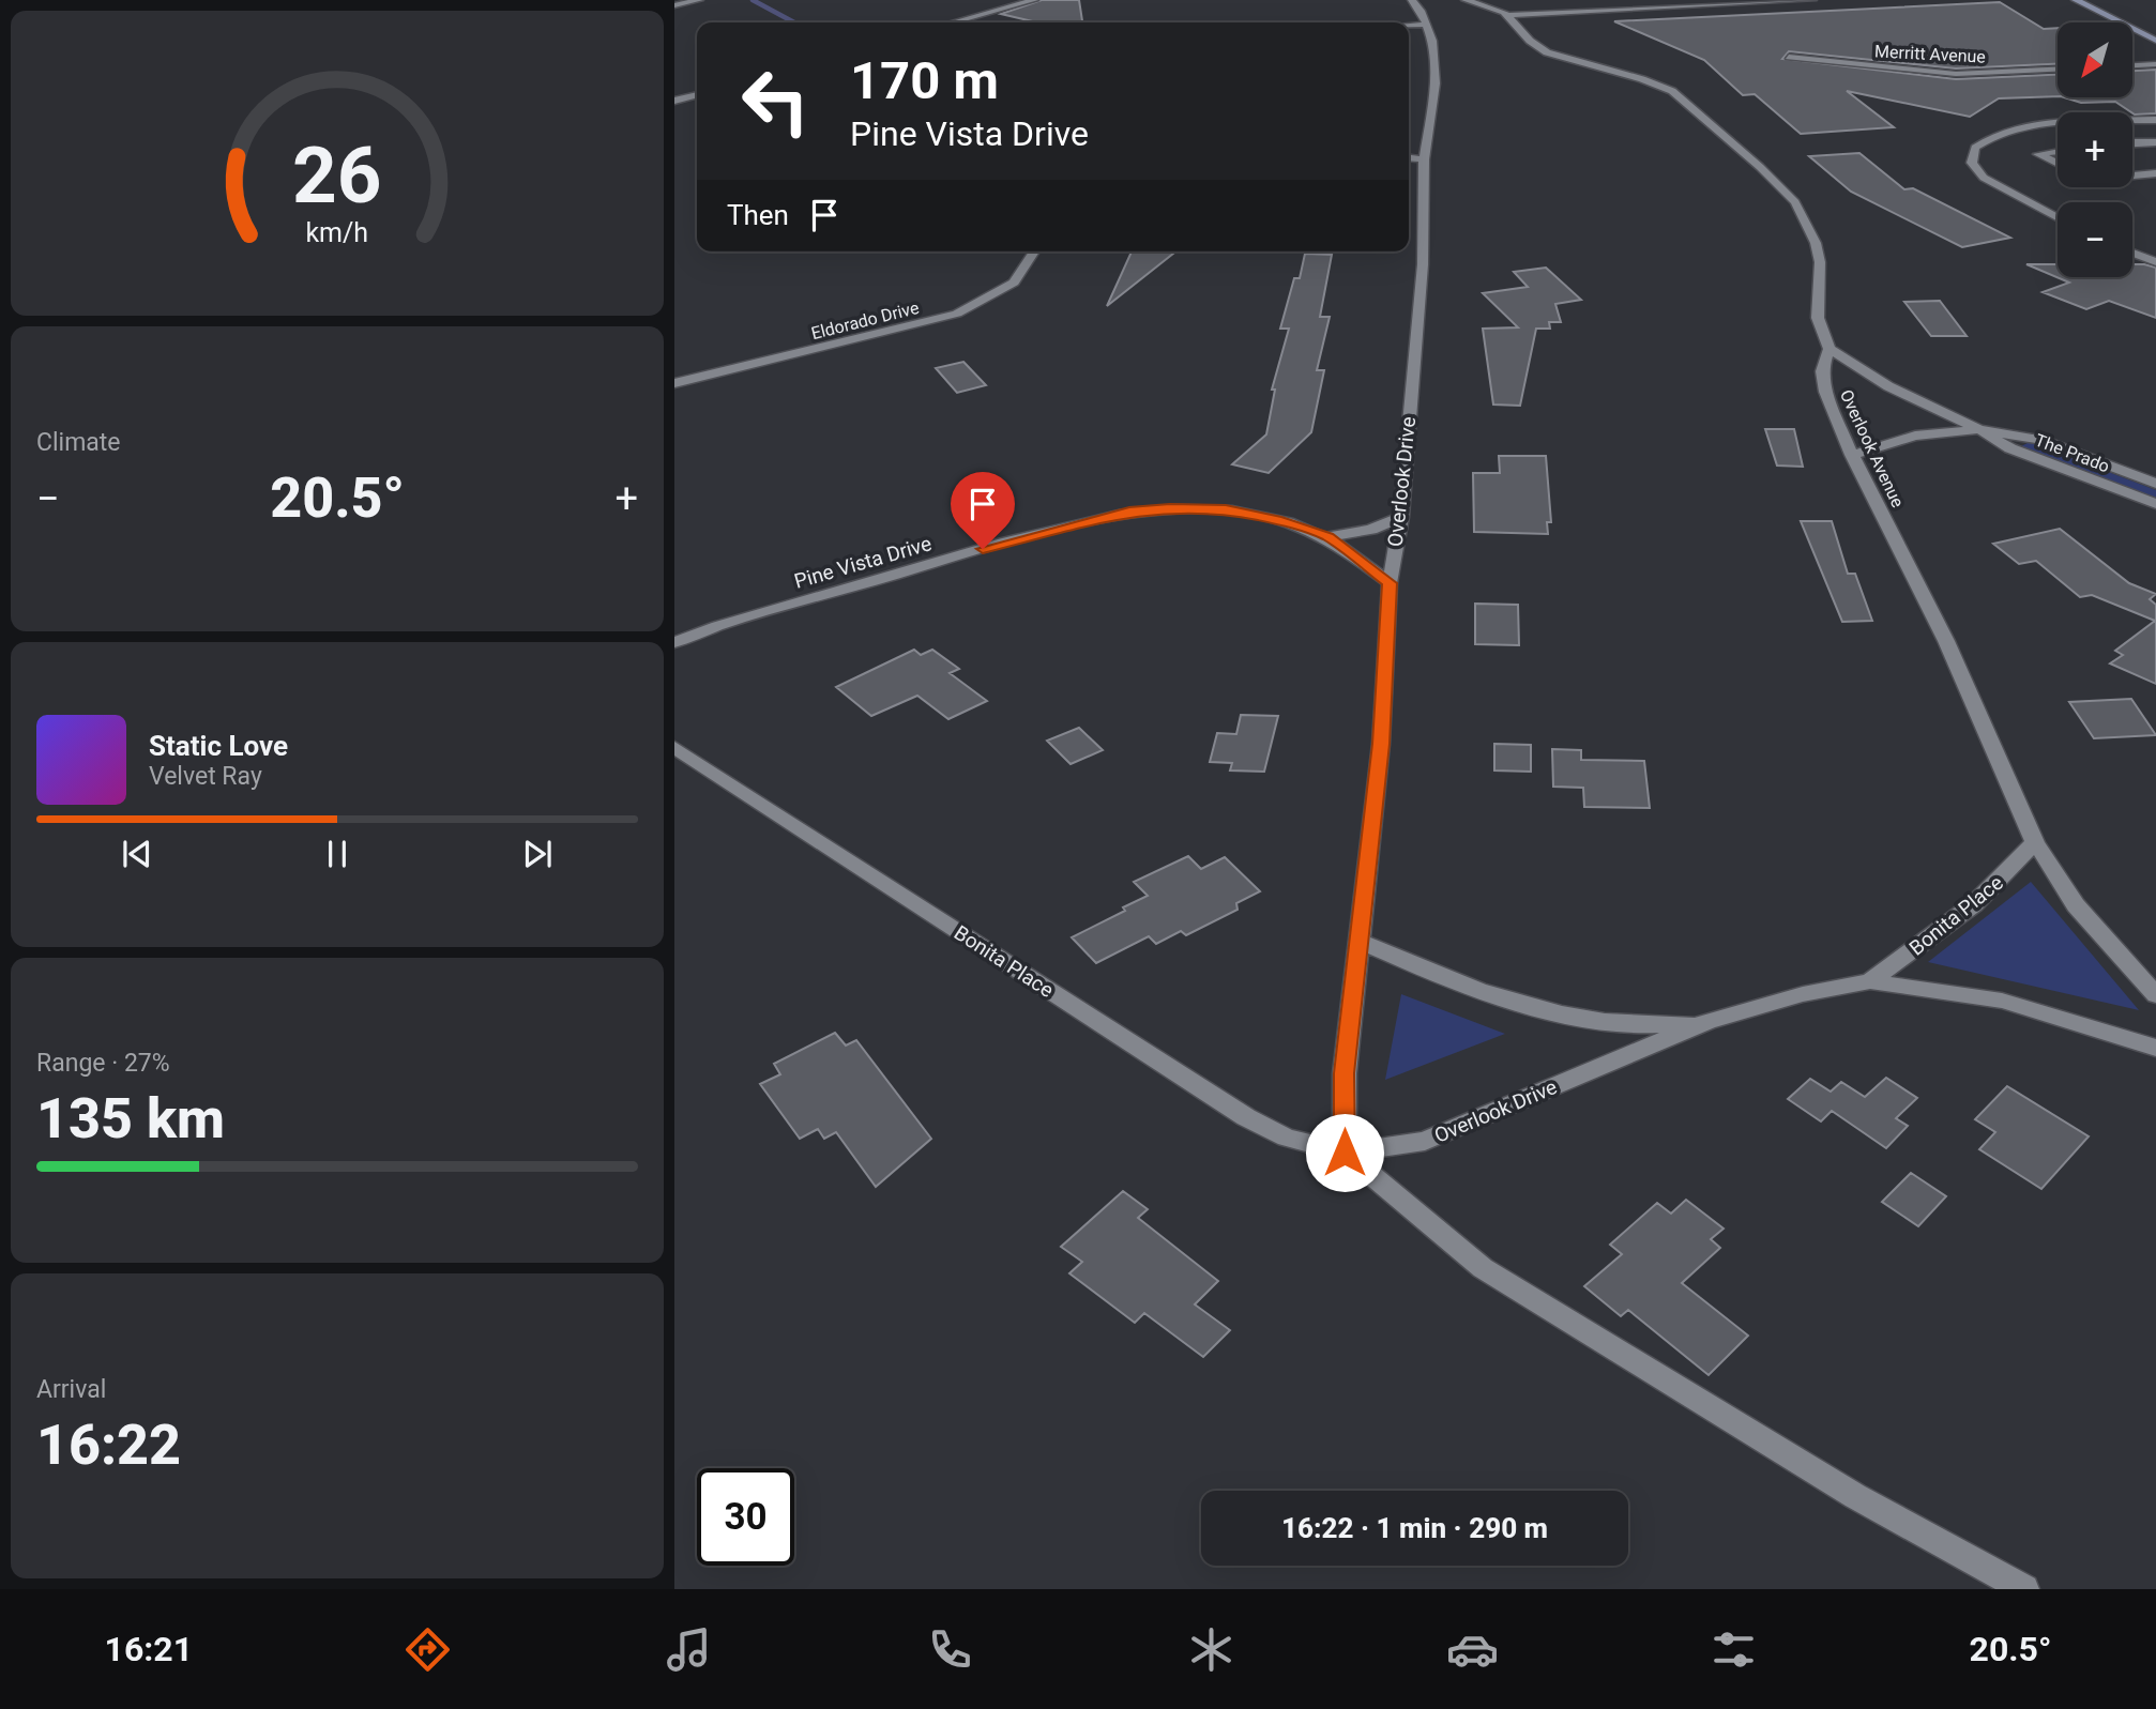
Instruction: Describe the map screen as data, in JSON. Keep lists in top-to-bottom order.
{
  "streets": {
    "street": [
      "Merritt Avenue",
      "Eldorado Drive",
      "Overlook Avenue",
      "The Prado",
      "Overlook Drive",
      "Pine Vista Drive",
      "Bonita Place"
    ]
  },
  "crossings": [
    ["Overlook Avenue", "The Prado"],
    ["Overlook Avenue", "Bonita Place"],
    ["Overlook Drive", "Pine Vista Drive"],
    ["Overlook Drive", "Bonita Place"]
  ],
  "north": "bottom left",
  "page": {
    "map_buttons": ["+", "−"],
    "turn": ["170 m", "Pine Vista Drive"],
    "then": "Then",
    "tile": [
      "Climate",
      ["Range · 27%", "135 km"],
      ["Arrival", "16:22"]
    ],
    "heat": ["−", "20.5°", "+"],
    "song": ["Static Love", "Velvet Ray"],
    "limit": "30",
    "trip": "16:22 · 1 min · 290 m",
    "tabs": ["16:21", "20.5°"],
    "gauge": ["26", "km/h"]
  }
}
